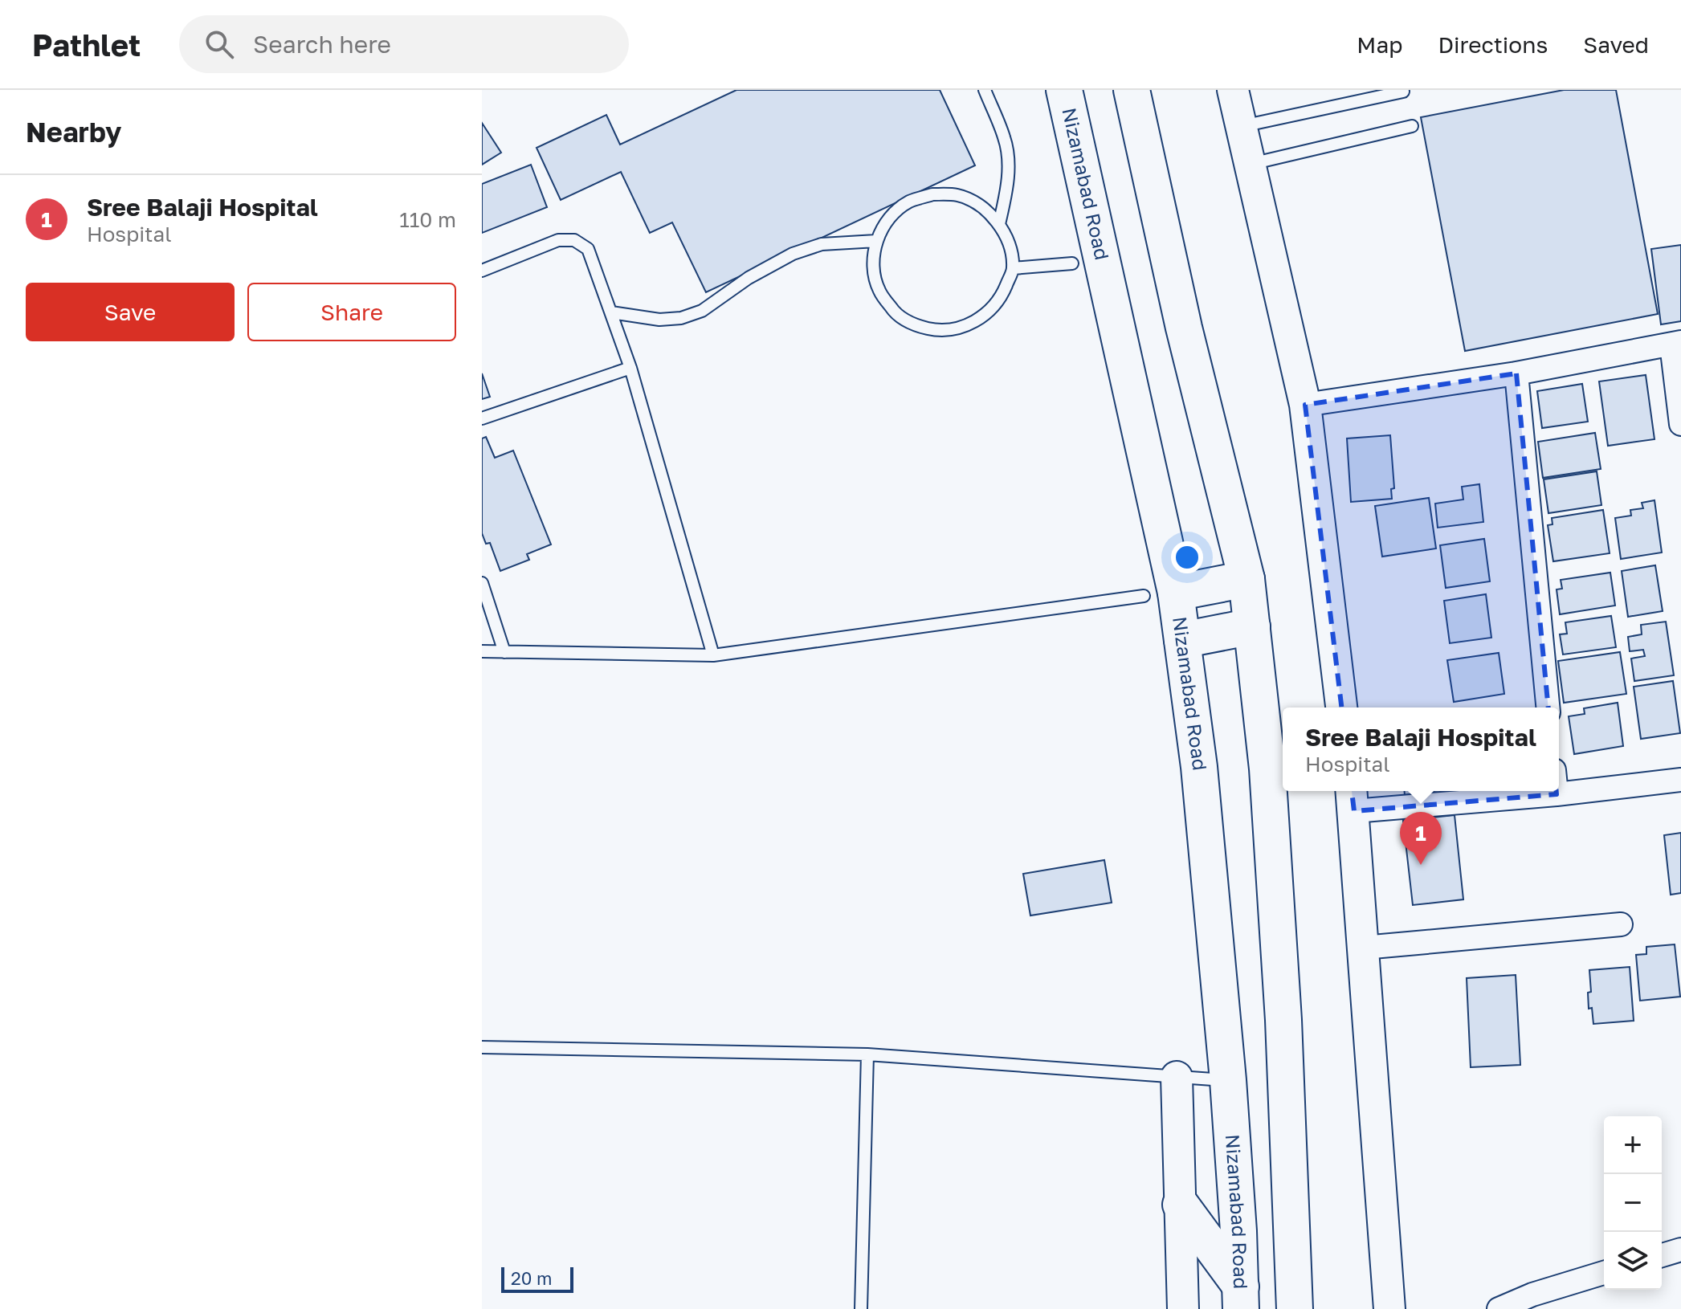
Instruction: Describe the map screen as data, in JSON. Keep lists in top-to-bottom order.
{
  "streets": {
    "highway": ["Nizamabad Road"]
  },
  "scale_bar": "20 m",
  "page": {
    "header": "Pathlet",
    "search": "Search here",
    "nav": ["Map", "Directions", "Saved"],
    "heading": "Nearby",
    "list": [
      {
        "mark": "1",
        "name": "Sree Balaji Hospital",
        "note": "Hospital",
        "value": "110 m"
      }
    ],
    "buttons": ["Save", "Share"],
    "popup": ["Sree Balaji Hospital", "Hospital"],
    "pins": "1",
    "map_buttons": ["+", "−"],
    "scale": "20 m"
  }
}
